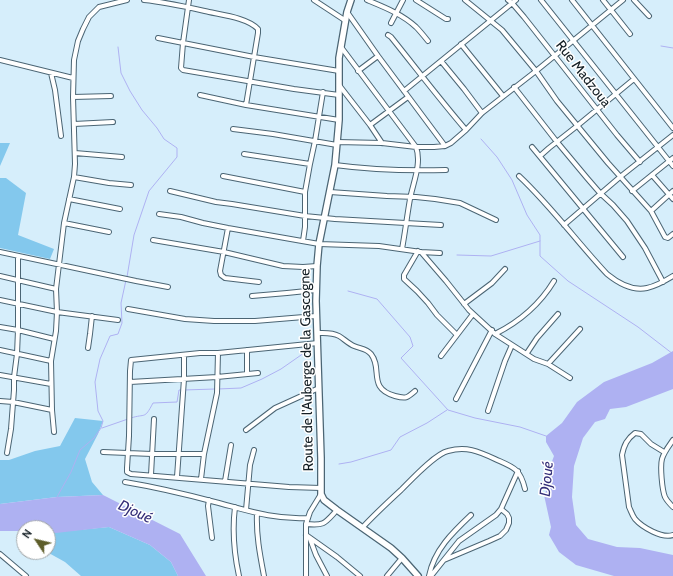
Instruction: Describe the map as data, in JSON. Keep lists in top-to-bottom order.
{
  "streets": {
    "street": ["Rue Madzoua", "Route de l'Auberge de la Gascogne"]
  },
  "water": ["Djoué"],
  "north": "top left"
}
